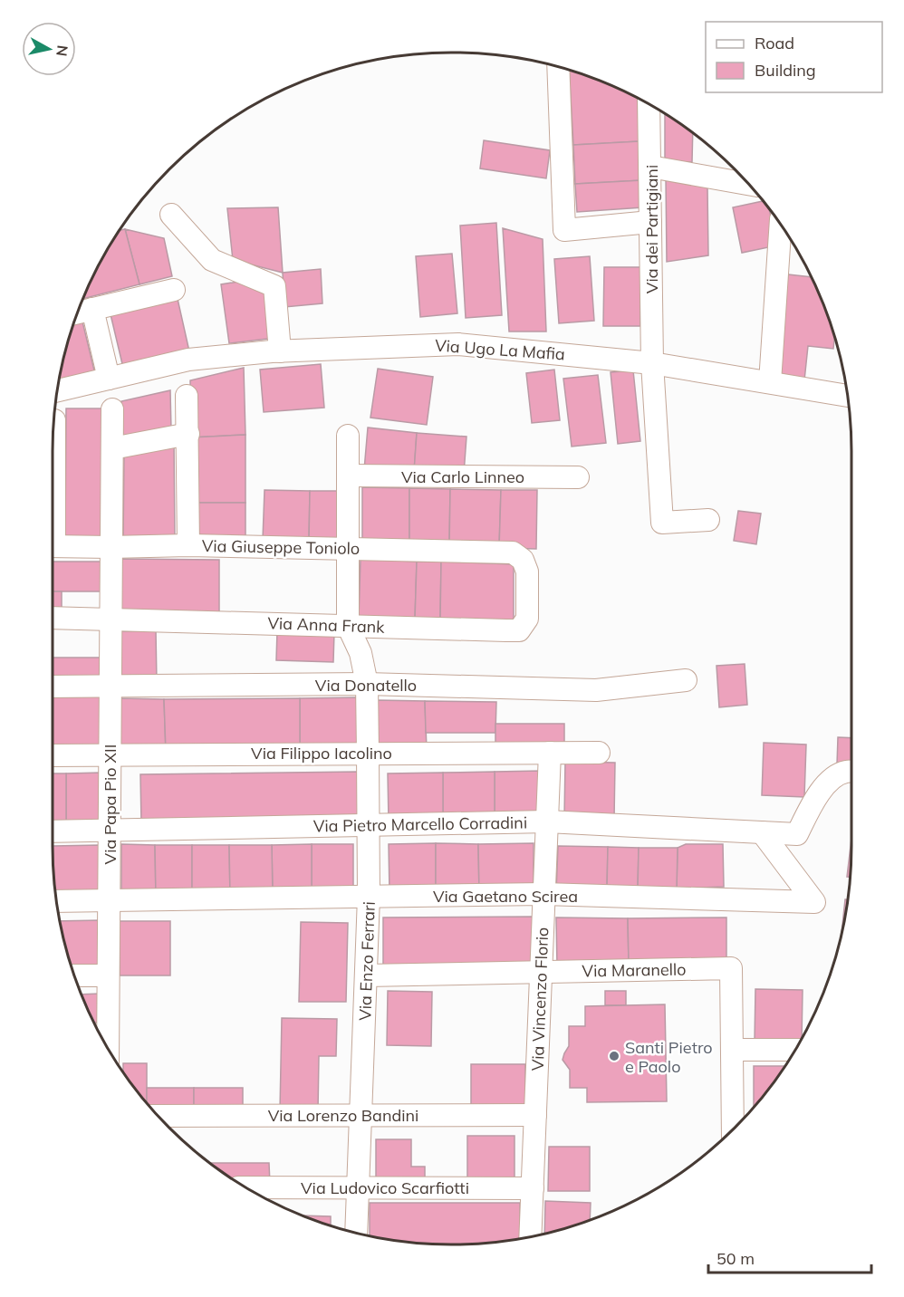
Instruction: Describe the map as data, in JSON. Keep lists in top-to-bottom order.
{
  "streets": {
    "street": [
      "Via dei Partigiani",
      "Via Ugo La Mafia",
      "Via Carlo Linneo",
      "Via Giuseppe Toniolo",
      "Via Anna Frank",
      "Via Donatello",
      "Via Filippo Iacolino",
      "Via Papa Pio XII",
      "Via Pietro Marcello Corradini",
      "Via Gaetano Scirea",
      "Via Enzo Ferrari",
      "Via Maranello",
      "Via Vincenzo Florio",
      "Via Lorenzo Bandini",
      "Via Ludovico Scarfiotti"
    ]
  },
  "crossings": [
    ["Via dei Partigiani", "Via Ugo La Mafia"],
    ["Via Giuseppe Toniolo", "Via Anna Frank"],
    ["Via Giuseppe Toniolo", "Via Papa Pio XII"],
    ["Via Anna Frank", "Via Papa Pio XII"],
    ["Via Anna Frank", "Via Enzo Ferrari"],
    ["Via Donatello", "Via Papa Pio XII"],
    ["Via Donatello", "Via Enzo Ferrari"],
    ["Via Filippo Iacolino", "Via Papa Pio XII"],
    ["Via Filippo Iacolino", "Via Enzo Ferrari"],
    ["Via Filippo Iacolino", "Via Vincenzo Florio"],
    ["Via Papa Pio XII", "Via Pietro Marcello Corradini"],
    ["Via Papa Pio XII", "Via Gaetano Scirea"],
    ["Via Pietro Marcello Corradini", "Via Gaetano Scirea"],
    ["Via Pietro Marcello Corradini", "Via Enzo Ferrari"],
    ["Via Pietro Marcello Corradini", "Via Vincenzo Florio"],
    ["Via Gaetano Scirea", "Via Enzo Ferrari"],
    ["Via Gaetano Scirea", "Via Vincenzo Florio"],
    ["Via Enzo Ferrari", "Via Maranello"],
    ["Via Enzo Ferrari", "Via Lorenzo Bandini"],
    ["Via Enzo Ferrari", "Via Ludovico Scarfiotti"],
    ["Via Maranello", "Via Vincenzo Florio"],
    ["Via Vincenzo Florio", "Via Lorenzo Bandini"],
    ["Via Vincenzo Florio", "Via Ludovico Scarfiotti"]
  ],
  "places": ["Santi Pietro e Paolo"],
  "legend": ["Road", "Building"],
  "scale_bar": "50 m",
  "north": "right"
}
